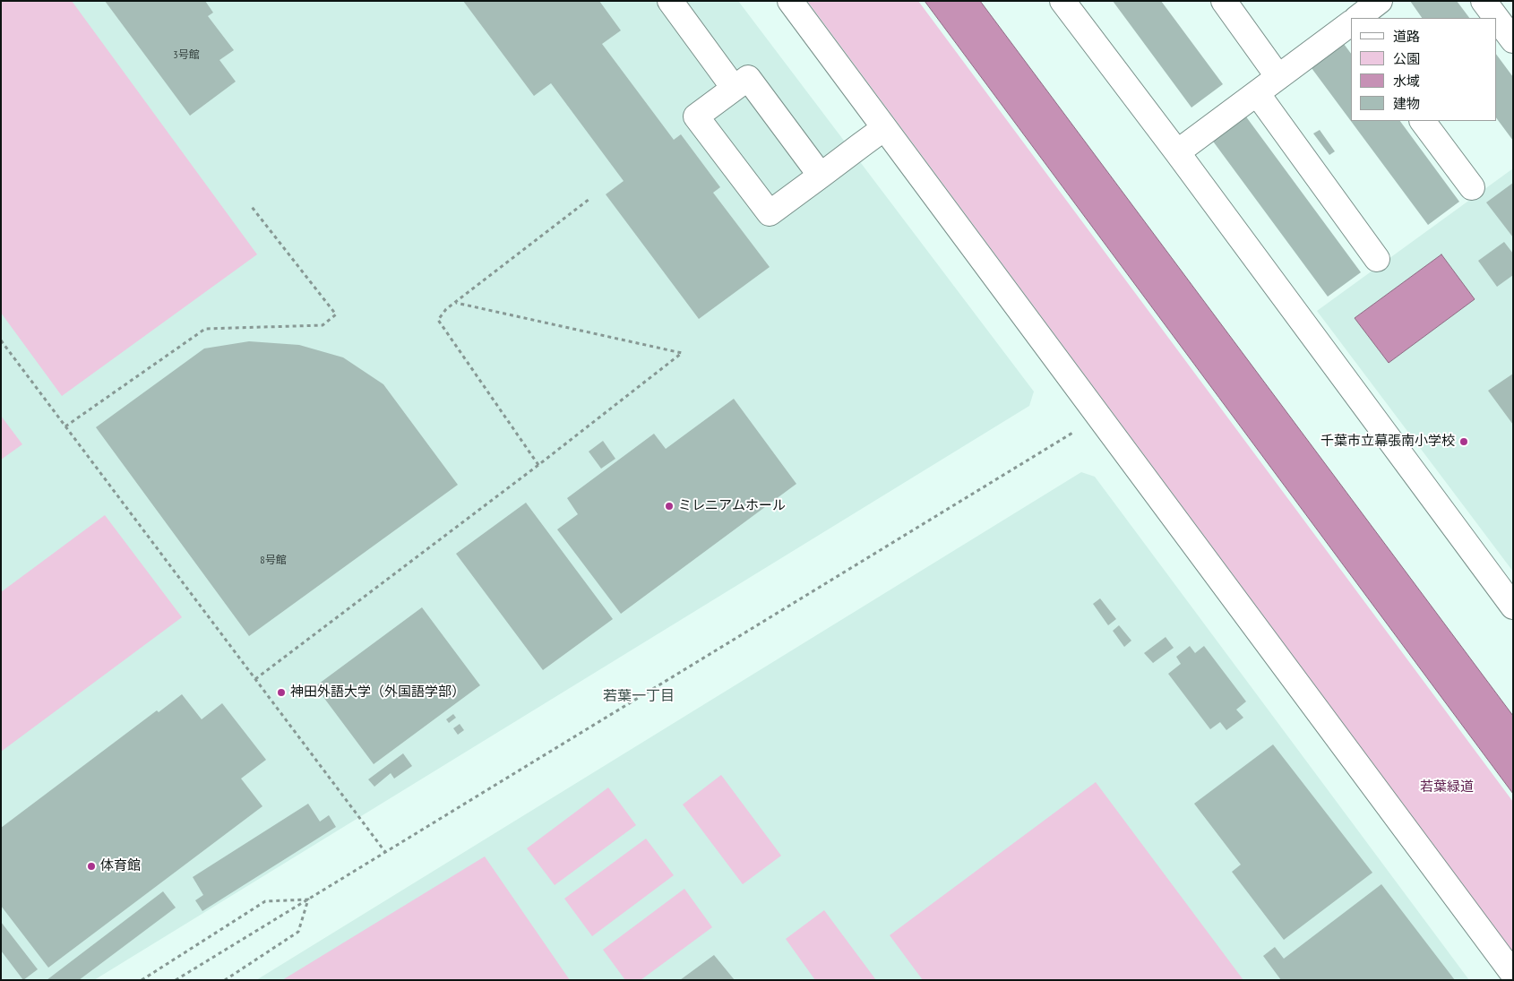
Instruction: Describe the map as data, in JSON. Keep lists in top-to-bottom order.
{
  "districts": ["若葉一丁目"],
  "parks": ["若葉緑道"],
  "places": [
    "千葉市立幕張南小学校",
    "ミレニアムホール",
    "神田外語大学（外国語学部）",
    "体育館"
  ],
  "house_numbers": ["3号館", "8号館"],
  "legend": [
    "道路",
    "公園",
    "水域",
    "建物"
  ]
}
